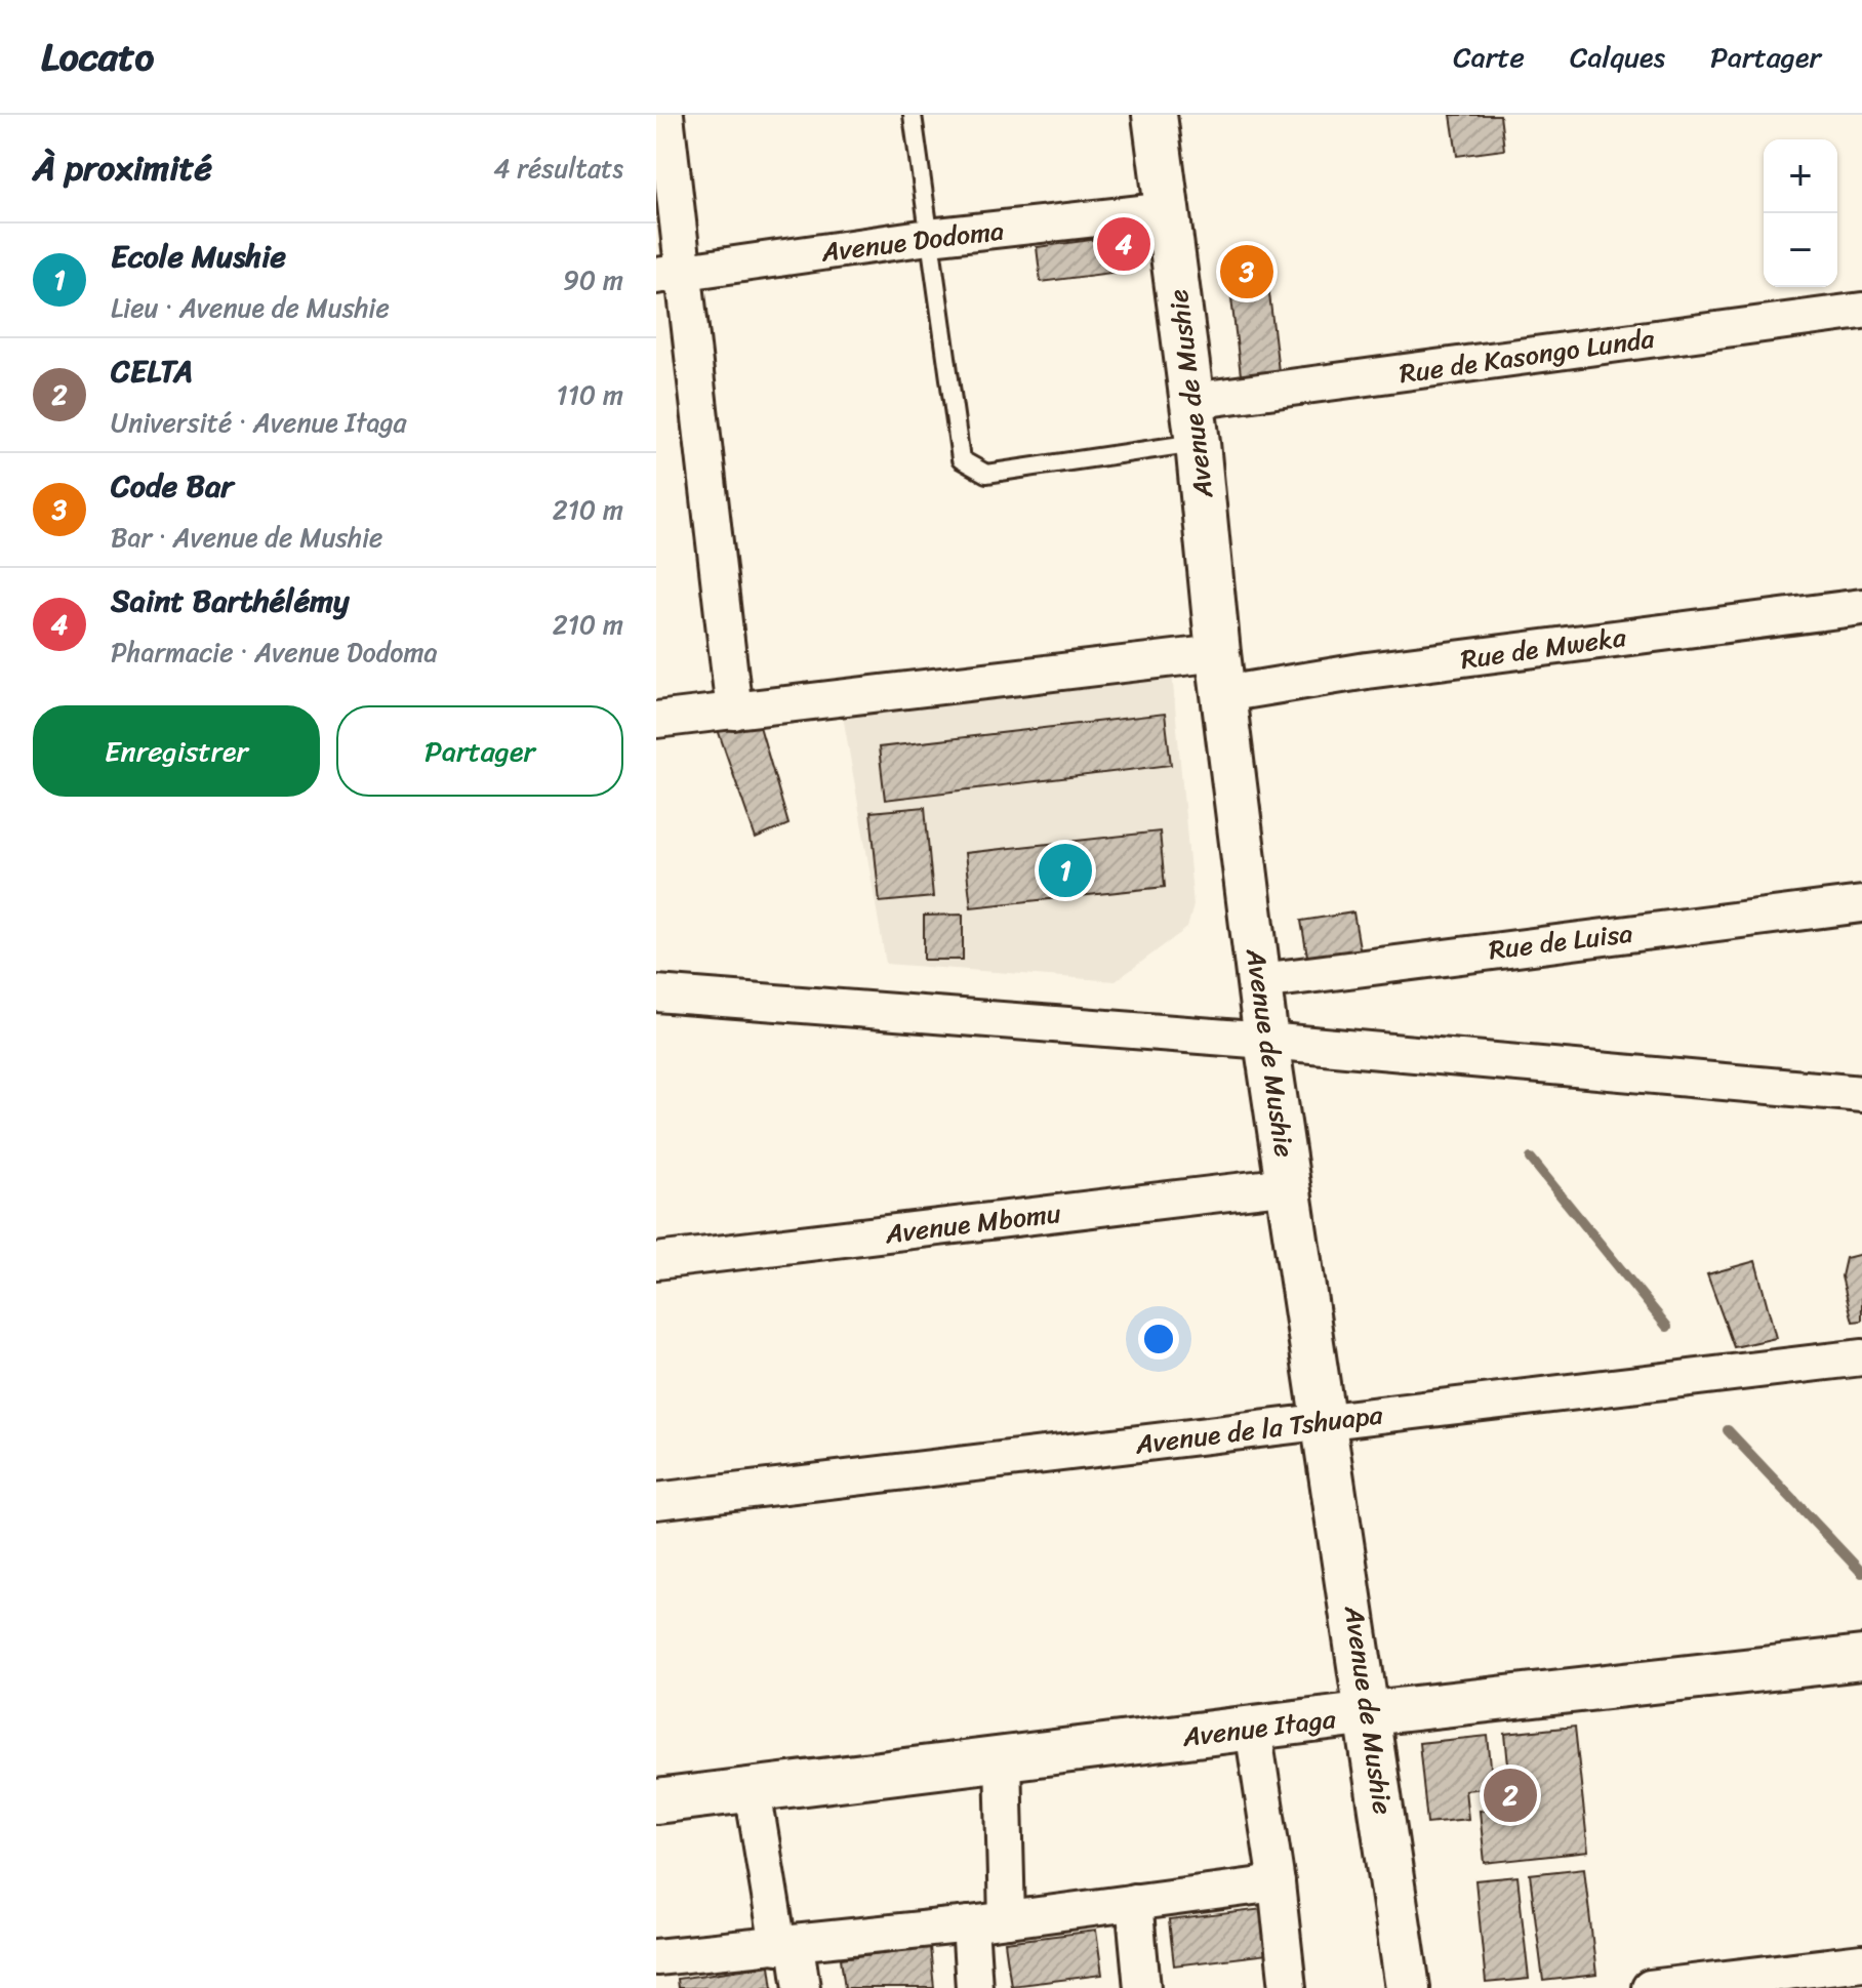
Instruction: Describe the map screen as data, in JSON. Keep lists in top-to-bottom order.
{
  "streets": {
    "street": [
      "Avenue Dodoma",
      "Rue de Kasongo Lunda",
      "Avenue de Mushie",
      "Rue de Mweka",
      "Rue de Luisa",
      "Avenue Mbomu",
      "Avenue de la Tshuapa",
      "Avenue Itaga"
    ]
  },
  "crossings": [
    ["Avenue Dodoma", "Avenue de Mushie"],
    ["Rue de Kasongo Lunda", "Avenue de Mushie"],
    ["Avenue de Mushie", "Rue de Mweka"],
    ["Avenue de Mushie", "Rue de Luisa"],
    ["Avenue de Mushie", "Avenue Mbomu"],
    ["Avenue de Mushie", "Avenue de la Tshuapa"],
    ["Avenue de Mushie", "Avenue Itaga"]
  ],
  "page": {
    "header": "Locato",
    "nav": ["Carte", "Calques", "Partager"],
    "heading": ["À proximité", "4 résultats"],
    "map_buttons": ["+", "−"],
    "pins": [
      "4",
      "3",
      "1",
      "2"
    ],
    "list": [
      {
        "mark": "1",
        "name": "Ecole Mushie",
        "note": "Lieu · Avenue de Mushie",
        "value": "90 m"
      },
      {
        "mark": "2",
        "name": "CELTA",
        "note": "Université · Avenue Itaga",
        "value": "110 m"
      },
      {
        "mark": "3",
        "name": "Code Bar",
        "note": "Bar · Avenue de Mushie",
        "value": "210 m"
      },
      {
        "mark": "4",
        "name": "Saint Barthélémy",
        "note": "Pharmacie · Avenue Dodoma",
        "value": "210 m"
      }
    ],
    "buttons": ["Enregistrer", "Partager"]
  }
}
